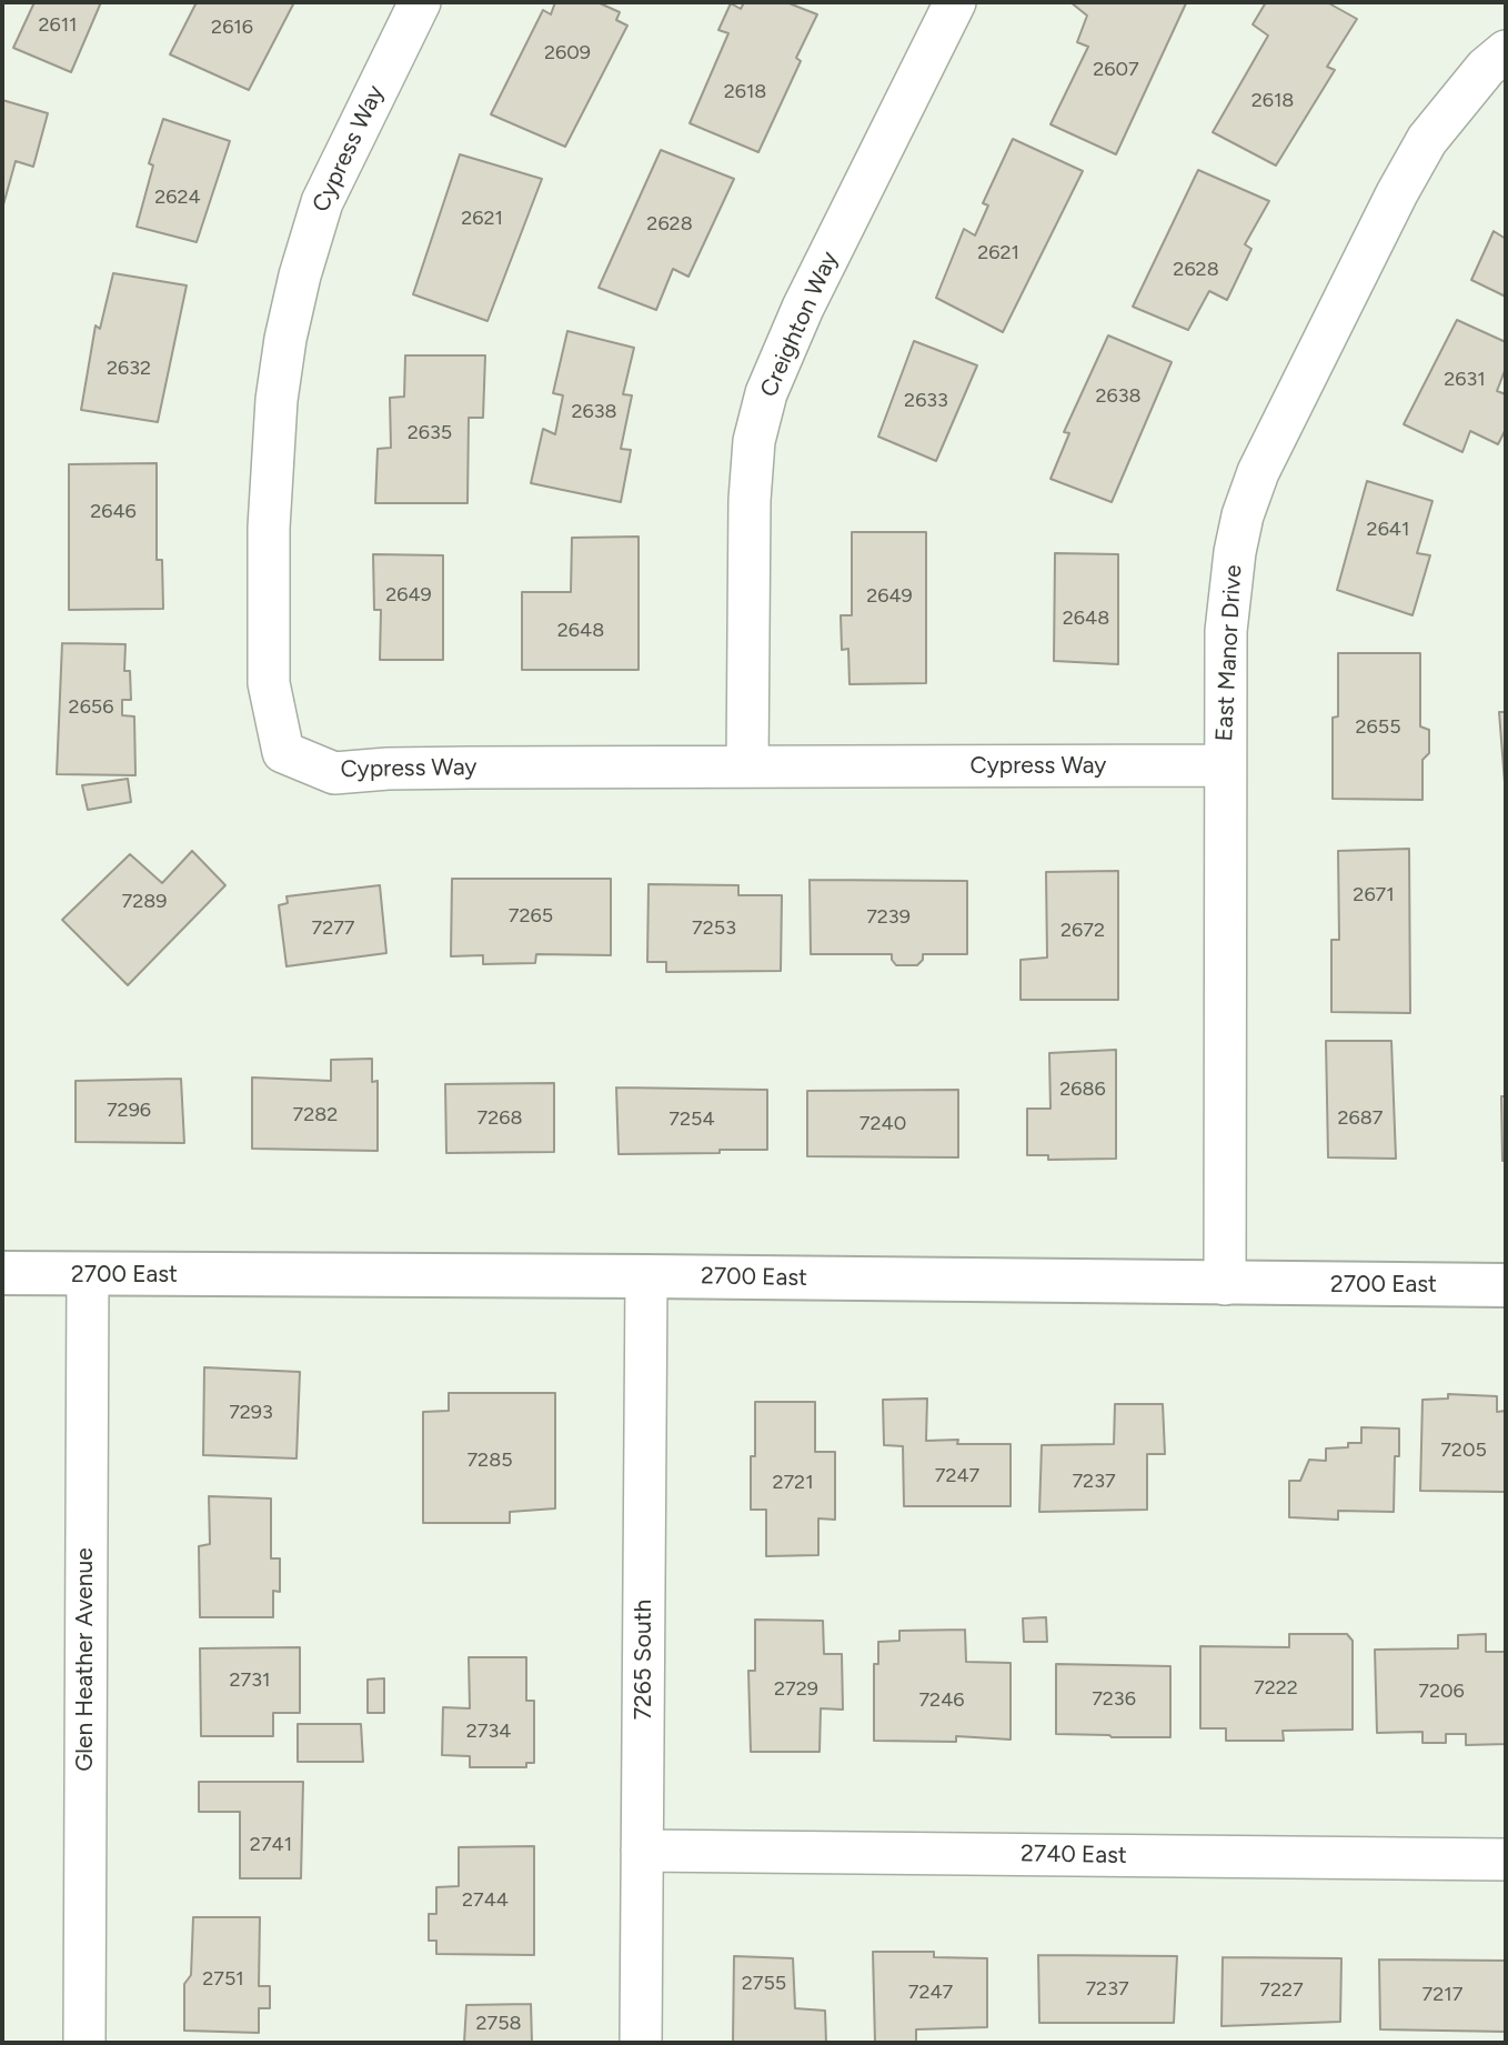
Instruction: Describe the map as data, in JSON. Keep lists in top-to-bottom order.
{
  "streets": {
    "street": [
      "Cypress Way",
      "Creighton Way",
      "East Manor Drive",
      "2700 East",
      "Glen Heather Avenue",
      "7265 South",
      "2740 East"
    ]
  },
  "crossings": [
    ["Cypress Way", "Creighton Way"],
    ["Cypress Way", "East Manor Drive"],
    ["East Manor Drive", "2700 East"],
    ["2700 East", "Glen Heather Avenue"],
    ["2700 East", "7265 South"],
    ["7265 South", "2740 East"]
  ],
  "house_numbers": [
    "2611",
    "2616",
    "2609",
    "2607",
    "2618",
    "2618",
    "2624",
    "2621",
    "2628",
    "2621",
    "2628",
    "2632",
    "2631",
    "2638",
    "2633",
    "2638",
    "2635",
    "2646",
    "2641",
    "2649",
    "2649",
    "2648",
    "2648",
    "2656",
    "2655",
    "2671",
    "7289",
    "7265",
    "7239",
    "7277",
    "7253",
    "2672",
    "2686",
    "7296",
    "7282",
    "7268",
    "2687",
    "7254",
    "7240",
    "7293",
    "7205",
    "7285",
    "7247",
    "7237",
    "2721",
    "2731",
    "7222",
    "2729",
    "7206",
    "7236",
    "7246",
    "2734",
    "2741",
    "2744",
    "2751",
    "2755",
    "7237",
    "7227",
    "7247",
    "7217",
    "2758"
  ]
}
